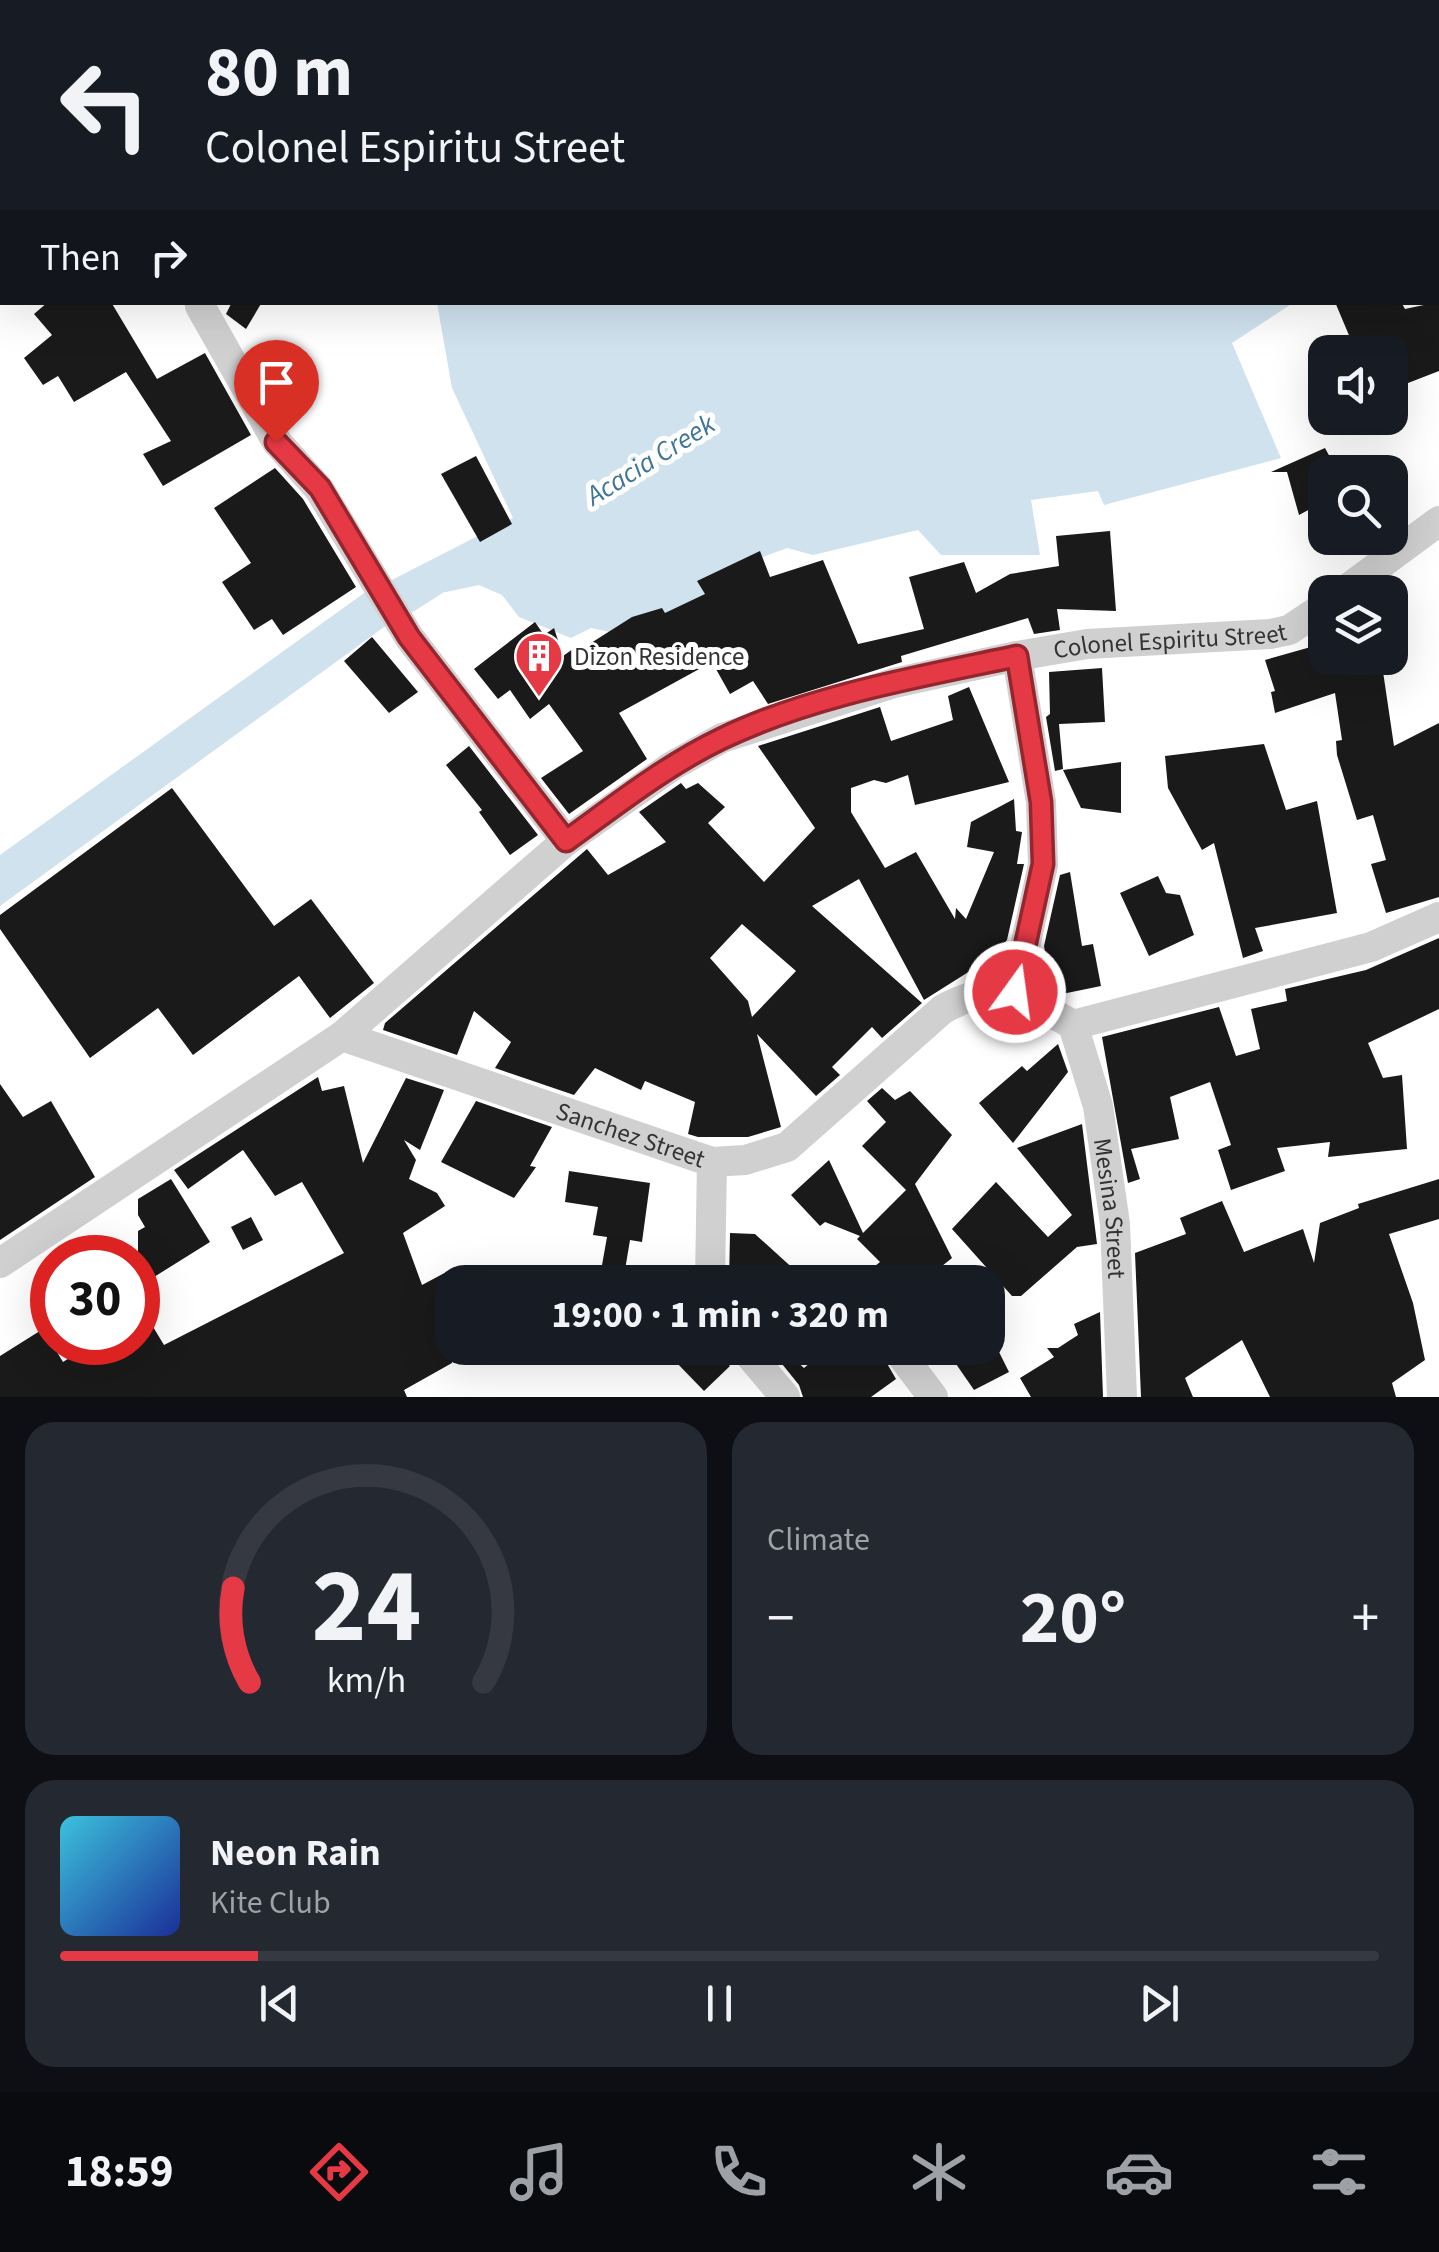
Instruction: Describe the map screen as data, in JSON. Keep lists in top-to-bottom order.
{
  "streets": {
    "street": ["Colonel Espiritu Street", "Sanchez Street", "Mesina Street"]
  },
  "crossings": [
    ["Colonel Espiritu Street", "Sanchez Street"]
  ],
  "water": ["Acacia Creek"],
  "places": {
    "building": ["Dizon Residence"]
  },
  "page": {
    "turn": ["80 m", "Colonel Espiritu Street"],
    "then": "Then",
    "limit": "30",
    "trip": "19:00 · 1 min · 320 m",
    "tile": "Climate",
    "heat": ["−", "20°", "+"],
    "song": ["Neon Rain", "Kite Club"],
    "tabs": "18:59",
    "gauge": ["24", "km/h"]
  }
}
